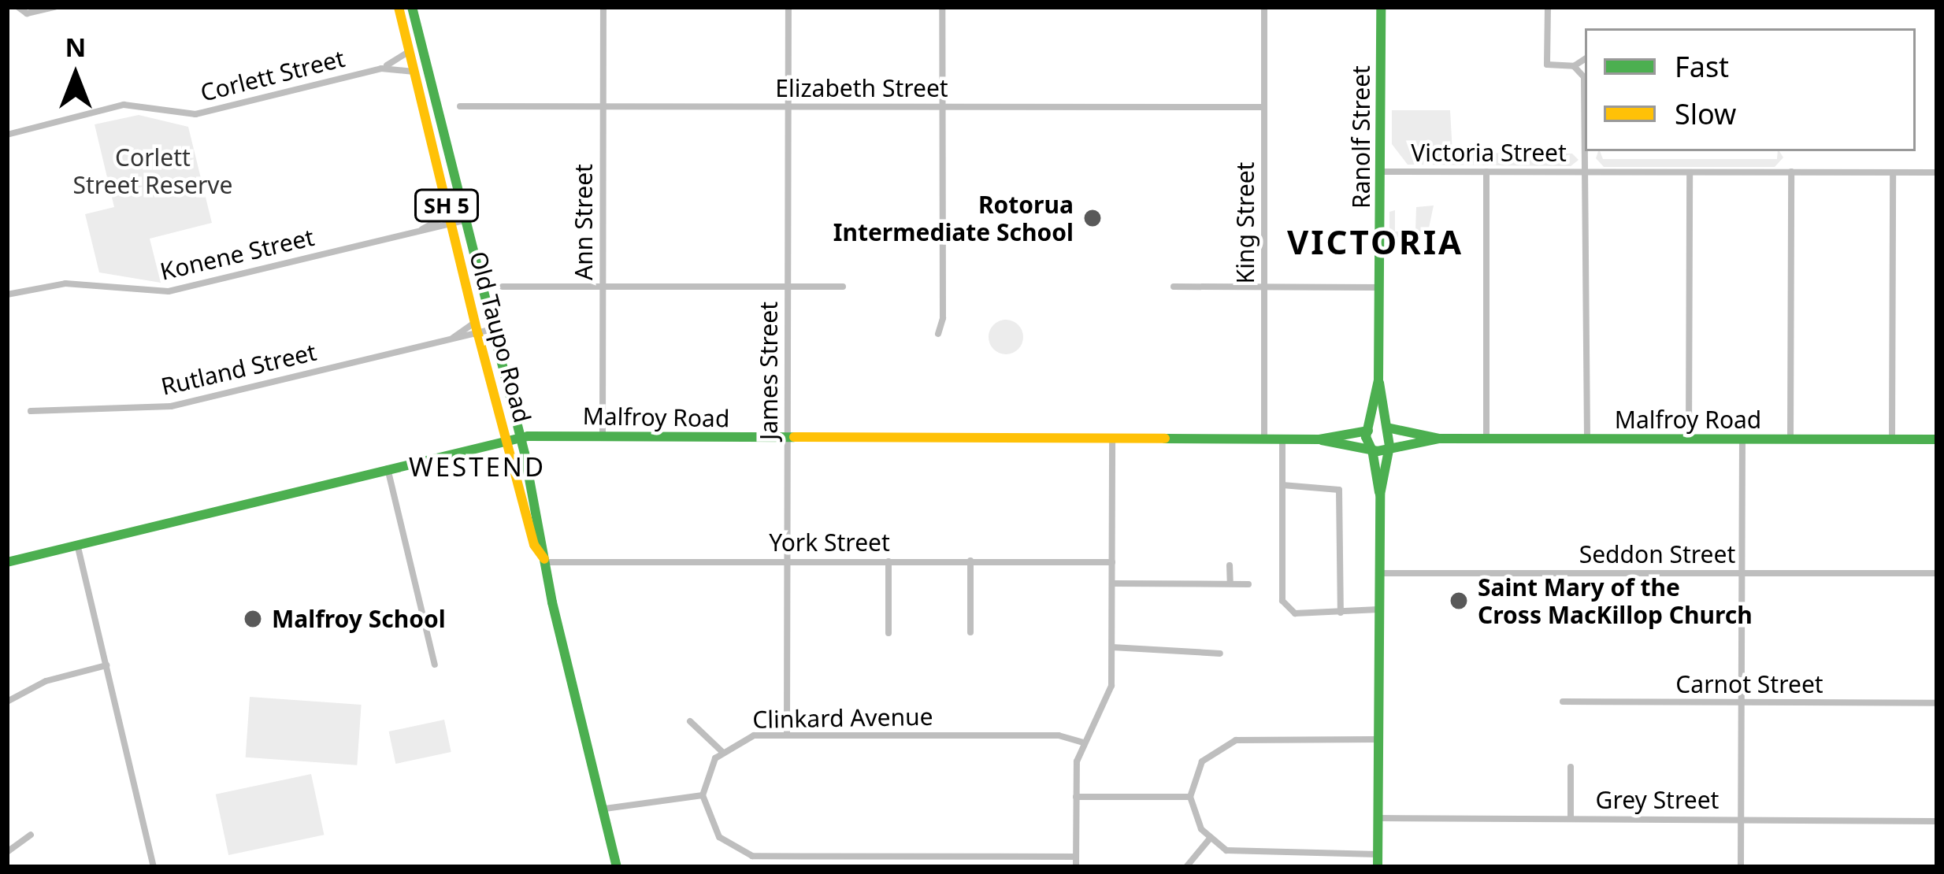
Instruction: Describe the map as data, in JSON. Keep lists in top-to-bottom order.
{
  "streets": {
    "main road": [
      "Ranolf Street",
      "SH 5",
      "Old Taupo Road",
      "Malfroy Road"
    ],
    "street": [
      "Corlett Street",
      "Elizabeth Street",
      "Victoria Street",
      "Ann Street",
      "King Street",
      "Konene Street",
      "Rutland Street",
      "James Street",
      "York Street",
      "Seddon Street",
      "Carnot Street",
      "Clinkard Avenue",
      "Grey Street"
    ]
  },
  "crossings": [
    ["Corlett Street", "Old Taupo Road"],
    ["Elizabeth Street", "Ann Street"],
    ["Elizabeth Street", "King Street"],
    ["Elizabeth Street", "James Street"],
    ["Ranolf Street", "Victoria Street"],
    ["Ranolf Street", "Malfroy Road"],
    ["Ann Street", "Malfroy Road"],
    ["King Street", "Malfroy Road"],
    ["Konene Street", "Old Taupo Road"],
    ["Old Taupo Road", "Rutland Street"],
    ["Old Taupo Road", "Malfroy Road"],
    ["Old Taupo Road", "York Street"],
    ["James Street", "Malfroy Road"],
    ["James Street", "York Street"],
    ["James Street", "Clinkard Avenue"]
  ],
  "districts": ["VICTORIA", "WESTEND"],
  "parks": ["Corlett Street Reserve"],
  "places": ["Rotorua Intermediate School", "Saint Mary of the Cross MacKillop Church", "Malfroy School"],
  "legend": ["Fast", "Slow"],
  "north": "top"
}
